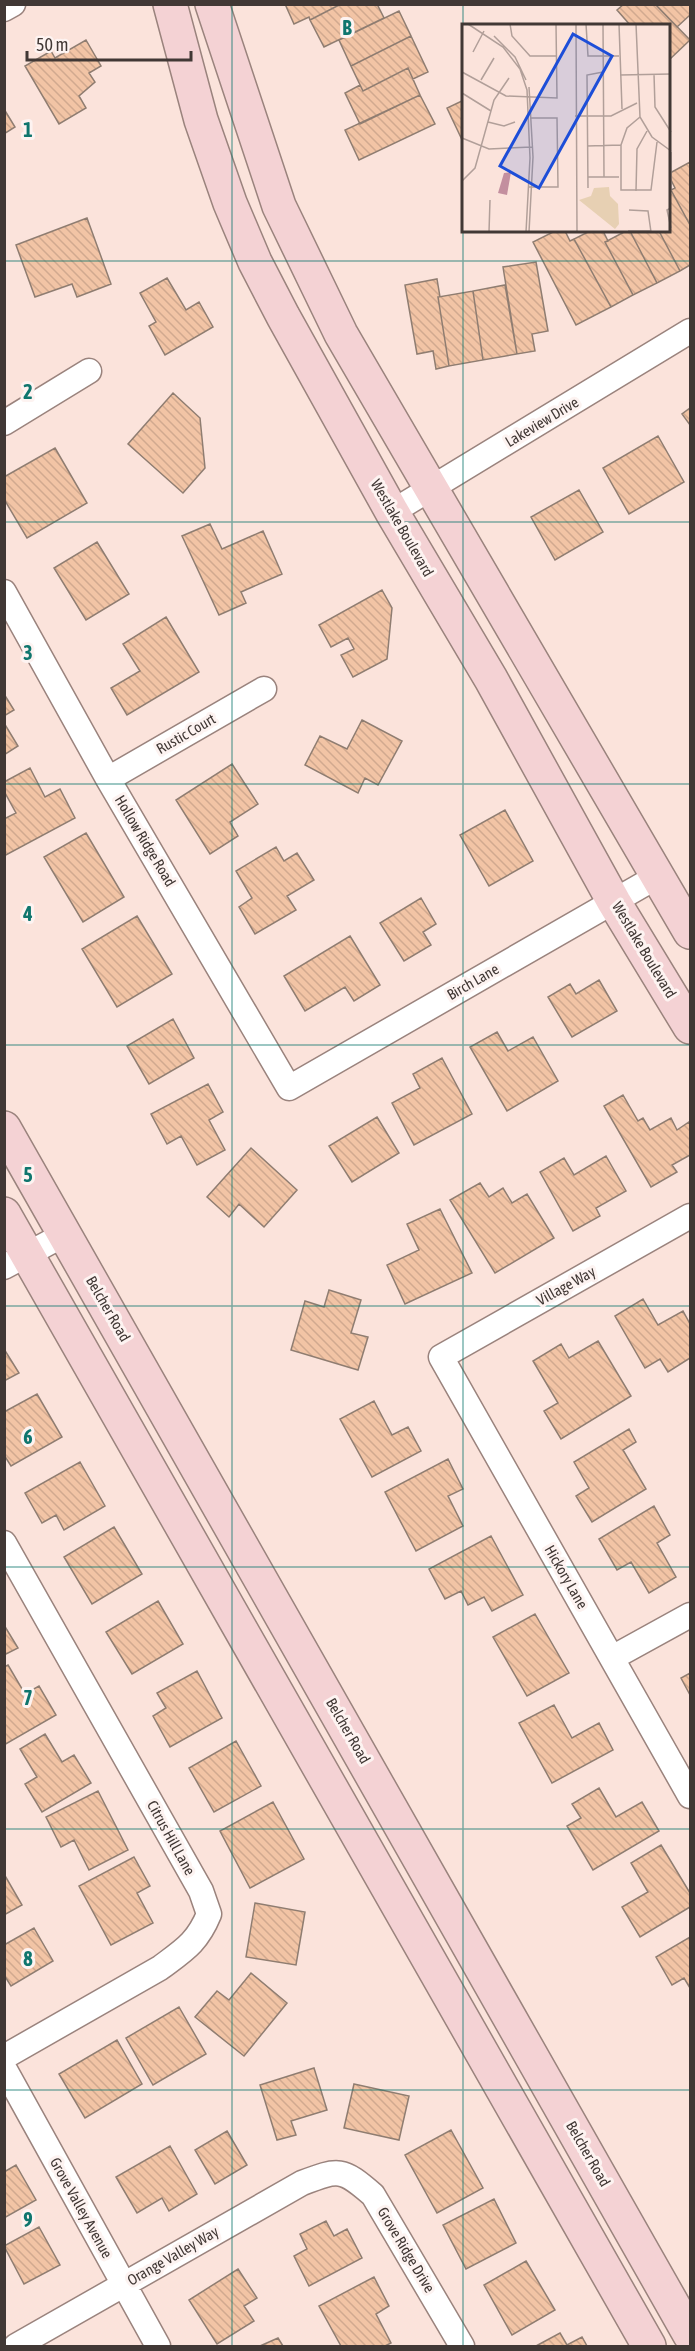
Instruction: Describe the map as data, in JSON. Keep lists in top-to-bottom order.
{
  "streets": {
    "main road": ["Westlake Boulevard", "Belcher Road"],
    "street": [
      "Lakeview Drive",
      "Rustic Court",
      "Hollow Ridge Road",
      "Birch Lane",
      "Village Way",
      "Hickory Lane",
      "Citrus Hill Lane",
      "Grove Valley Avenue",
      "Grove Ridge Drive",
      "Orange Valley Way"
    ]
  },
  "crossings": [
    ["Lakeview Drive", "Westlake Boulevard"],
    ["Westlake Boulevard", "Birch Lane"],
    ["Rustic Court", "Hollow Ridge Road"],
    ["Hollow Ridge Road", "Birch Lane"],
    ["Village Way", "Hickory Lane"],
    ["Grove Valley Avenue", "Orange Valley Way"],
    ["Grove Ridge Drive", "Orange Valley Way"]
  ],
  "scale_bar": "50 m",
  "grid": {
    "columns": ["B"],
    "rows": [
      "1",
      "2",
      "3",
      "4",
      "5",
      "6",
      "7",
      "8",
      "9"
    ]
  }
}
